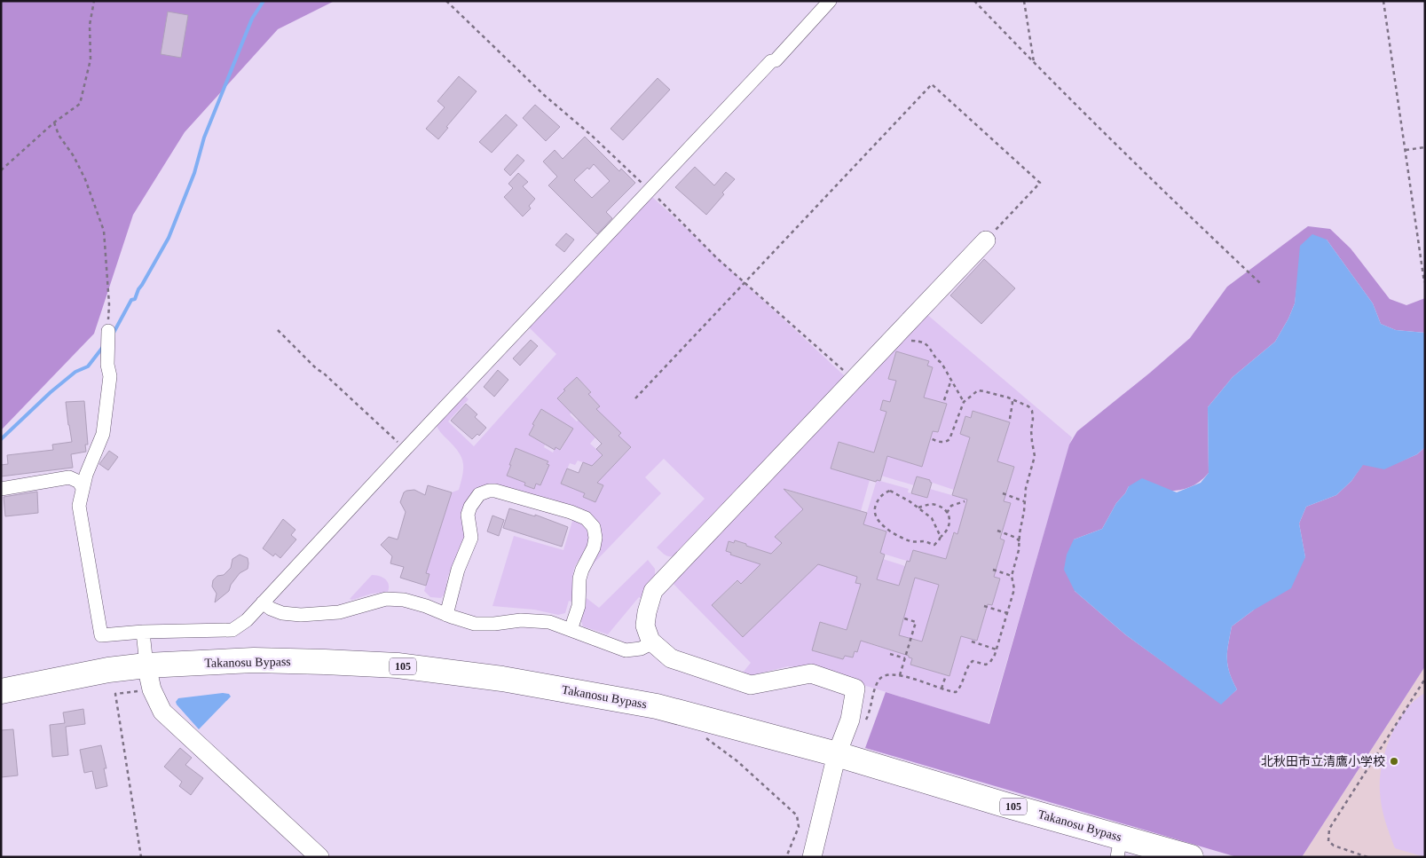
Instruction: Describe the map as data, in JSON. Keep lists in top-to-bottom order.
{
  "streets": {
    "highway": ["Takanosu Bypass", "105"]
  },
  "places": ["北秋田市立清鷹小学校"]
}
